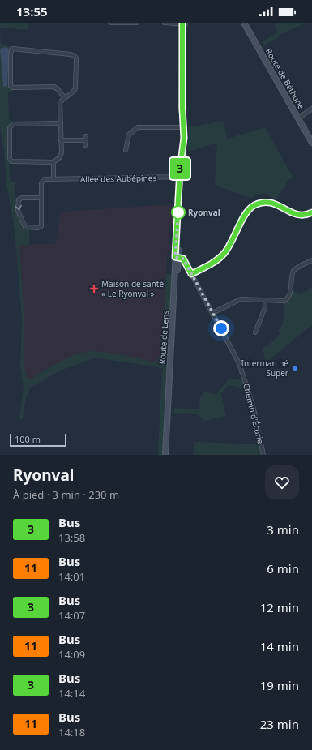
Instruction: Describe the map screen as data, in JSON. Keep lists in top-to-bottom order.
{
  "streets": {
    "main road": ["Route de Béthune", "Route de Lens"],
    "street": ["Allée des Aubépines", "Chemin d'Écurie"]
  },
  "crossings": [
    ["Allée des Aubépines", "Route de Lens"],
    ["Route de Lens", "Chemin d'Écurie"]
  ],
  "places": {
    "other": ["Ryonval", "Intermarché Super"],
    "health": ["Maison de santé « Le Ryonval »"]
  },
  "lines": ["bus line 3"],
  "scale_bar": "100 m",
  "page": {
    "status": "13:55",
    "on_map": "3",
    "scale": "100 m",
    "heading": ["Ryonval", "À pied · 3 min · 230 m"],
    "list": [
      {
        "mark": "3",
        "name": "Bus",
        "note": "13:58",
        "value": "3 min"
      },
      {
        "mark": "11",
        "name": "Bus",
        "note": "14:01",
        "value": "6 min"
      },
      {
        "mark": "3",
        "name": "Bus",
        "note": "14:07",
        "value": "12 min"
      },
      {
        "mark": "11",
        "name": "Bus",
        "note": "14:09",
        "value": "14 min"
      },
      {
        "mark": "3",
        "name": "Bus",
        "note": "14:14",
        "value": "19 min"
      },
      {
        "mark": "11",
        "name": "Bus",
        "note": "14:18",
        "value": "23 min"
      }
    ]
  }
}
